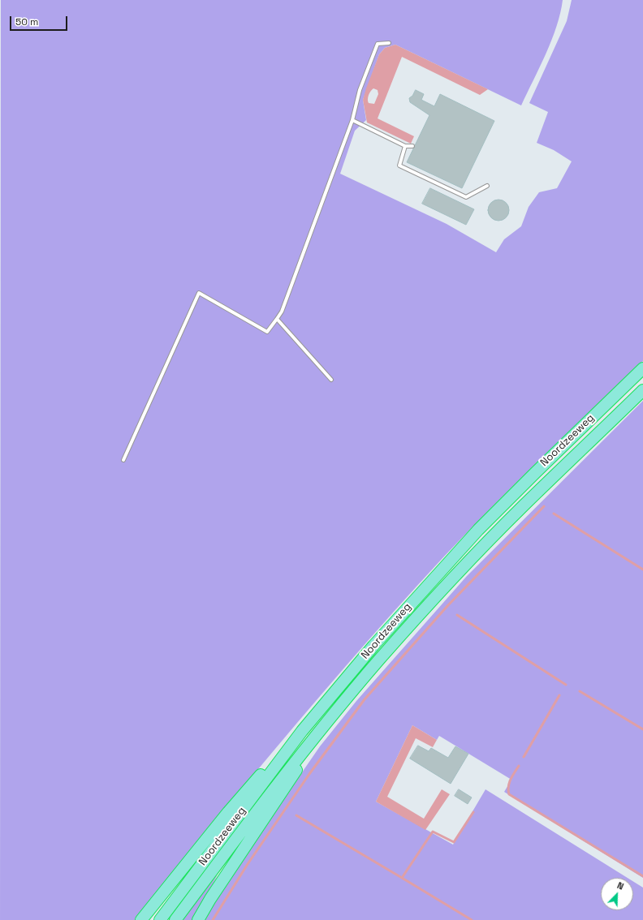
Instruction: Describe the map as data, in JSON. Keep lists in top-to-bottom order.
{
  "streets": {
    "highway": ["Noordzeeweg"]
  },
  "scale_bar": "50 m",
  "north": "top right"
}
